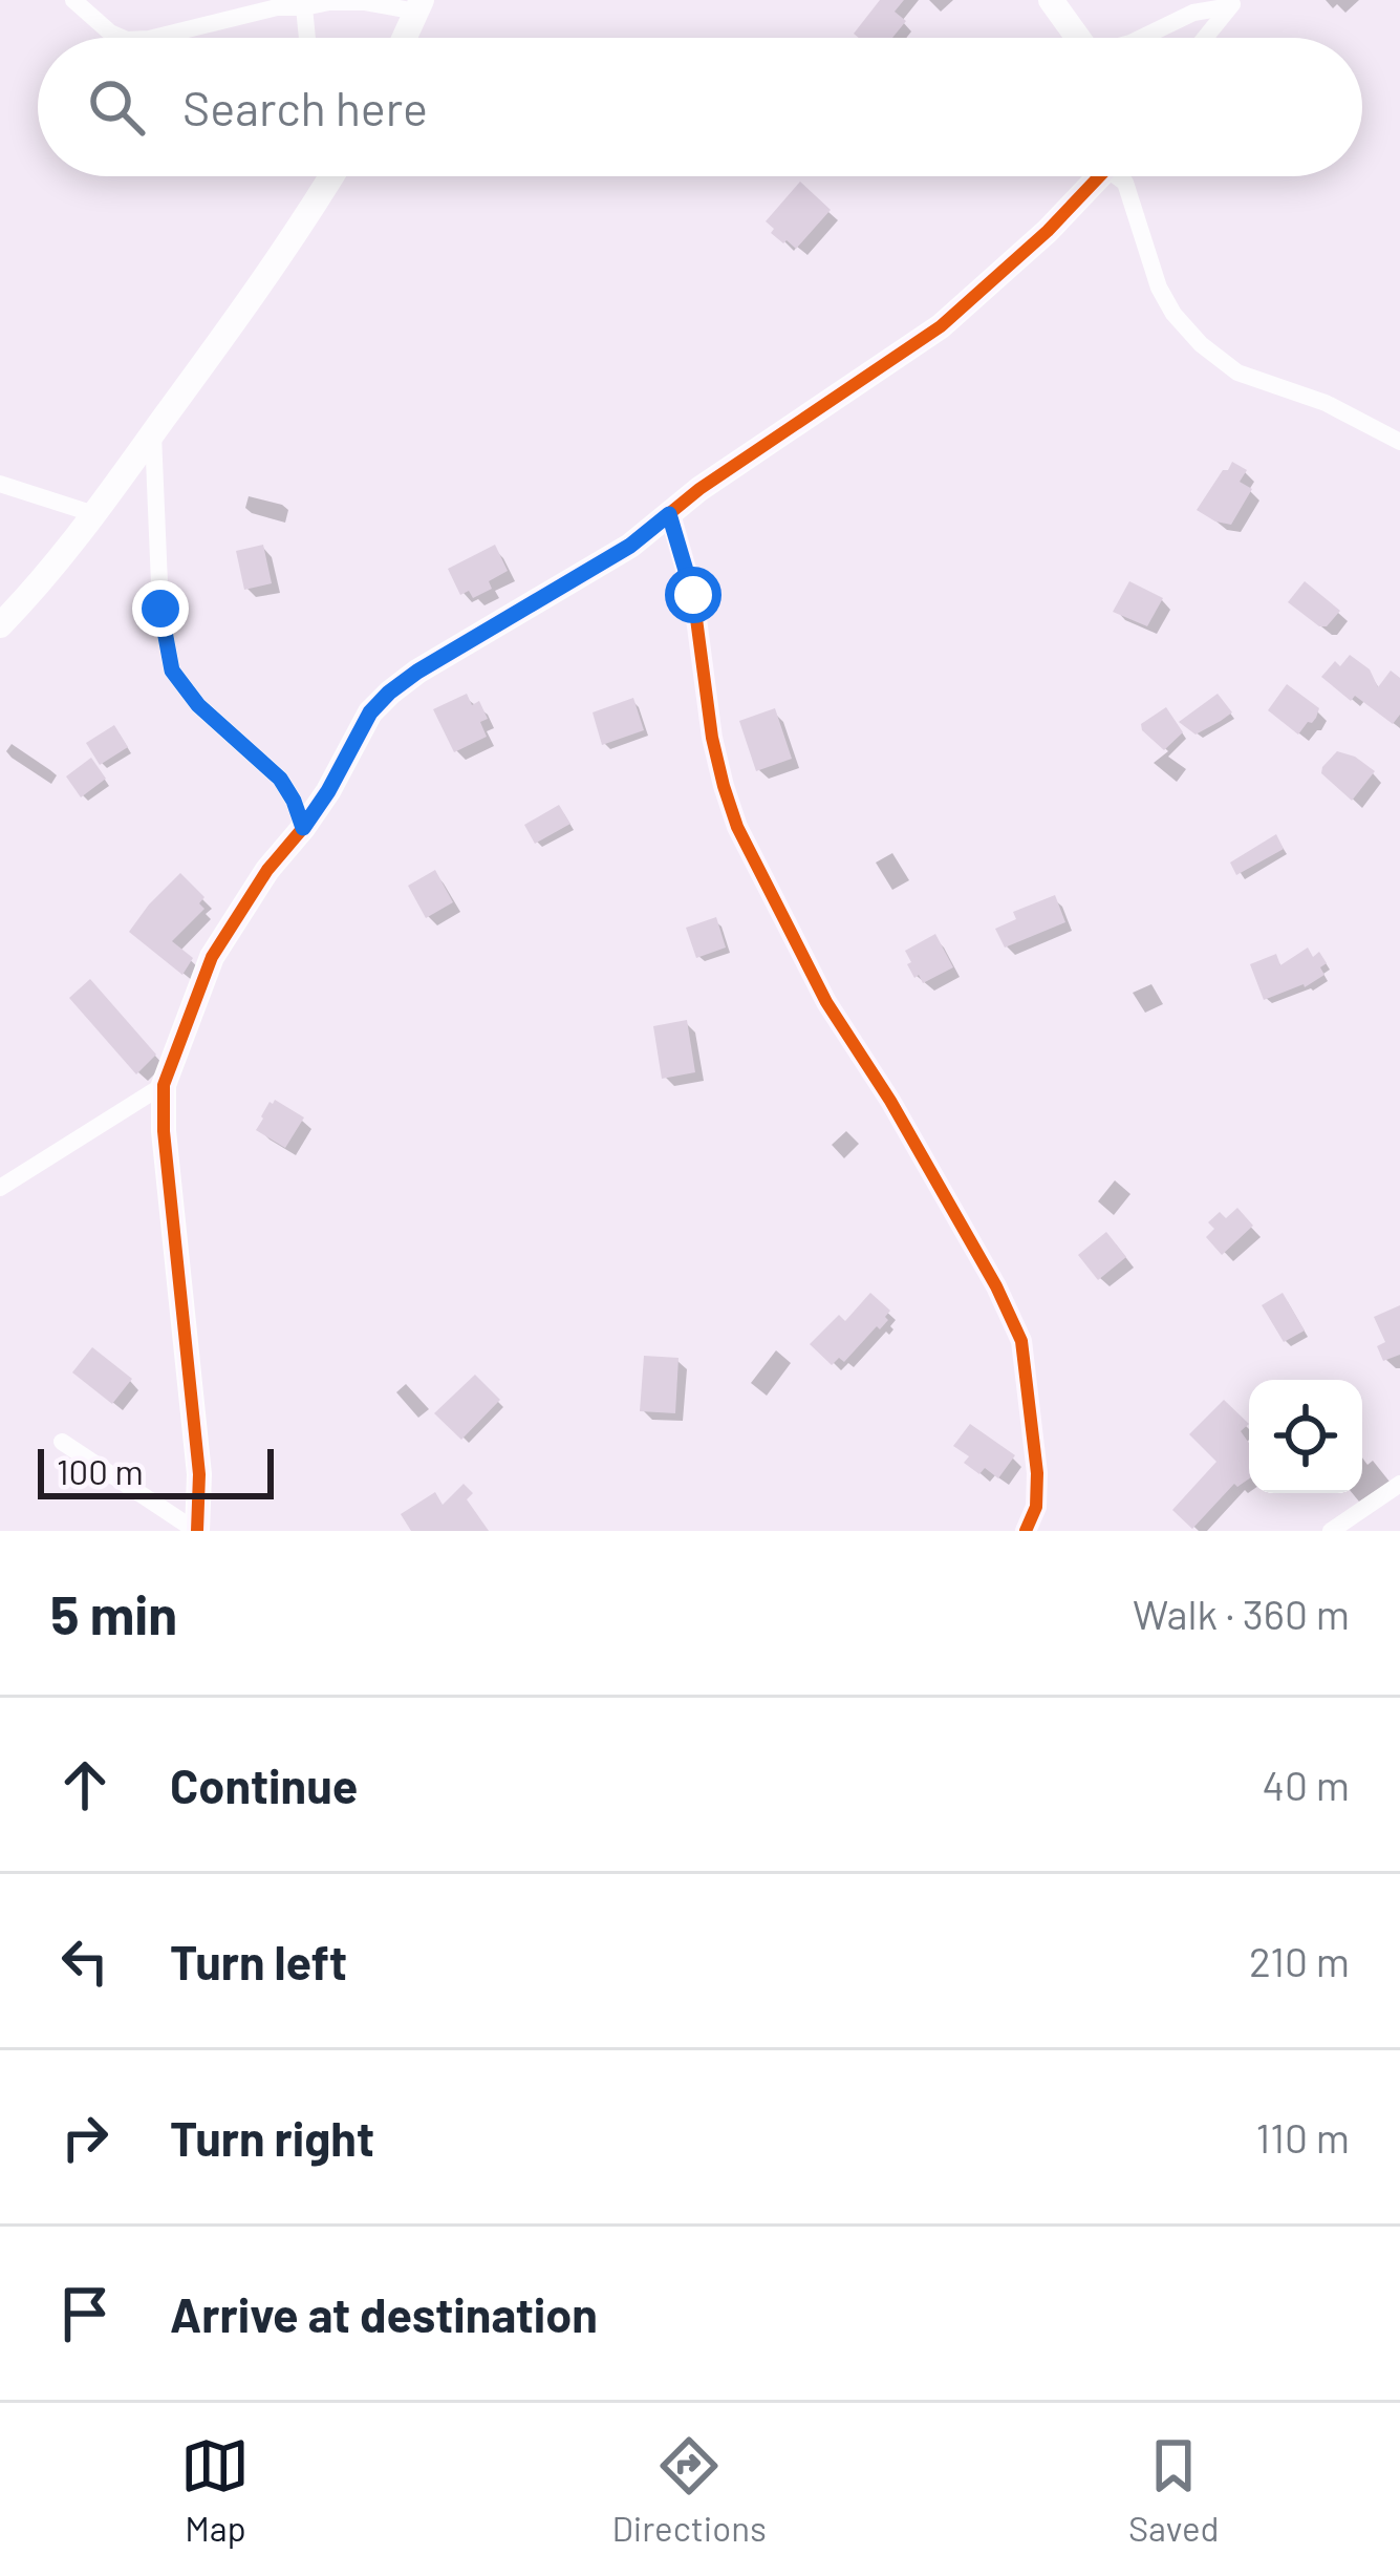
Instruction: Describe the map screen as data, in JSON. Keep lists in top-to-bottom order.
{
  "scale_bar": "100 m",
  "page": {
    "search": "Search here",
    "scale": "100 m",
    "heading": ["5 min", "Walk · 360 m"],
    "list": [
      ["Continue", "40 m"],
      ["Turn left", "210 m"],
      ["Turn right", "110 m"],
      "Arrive at destination"
    ],
    "nav": ["Map", "Directions", "Saved"]
  }
}
